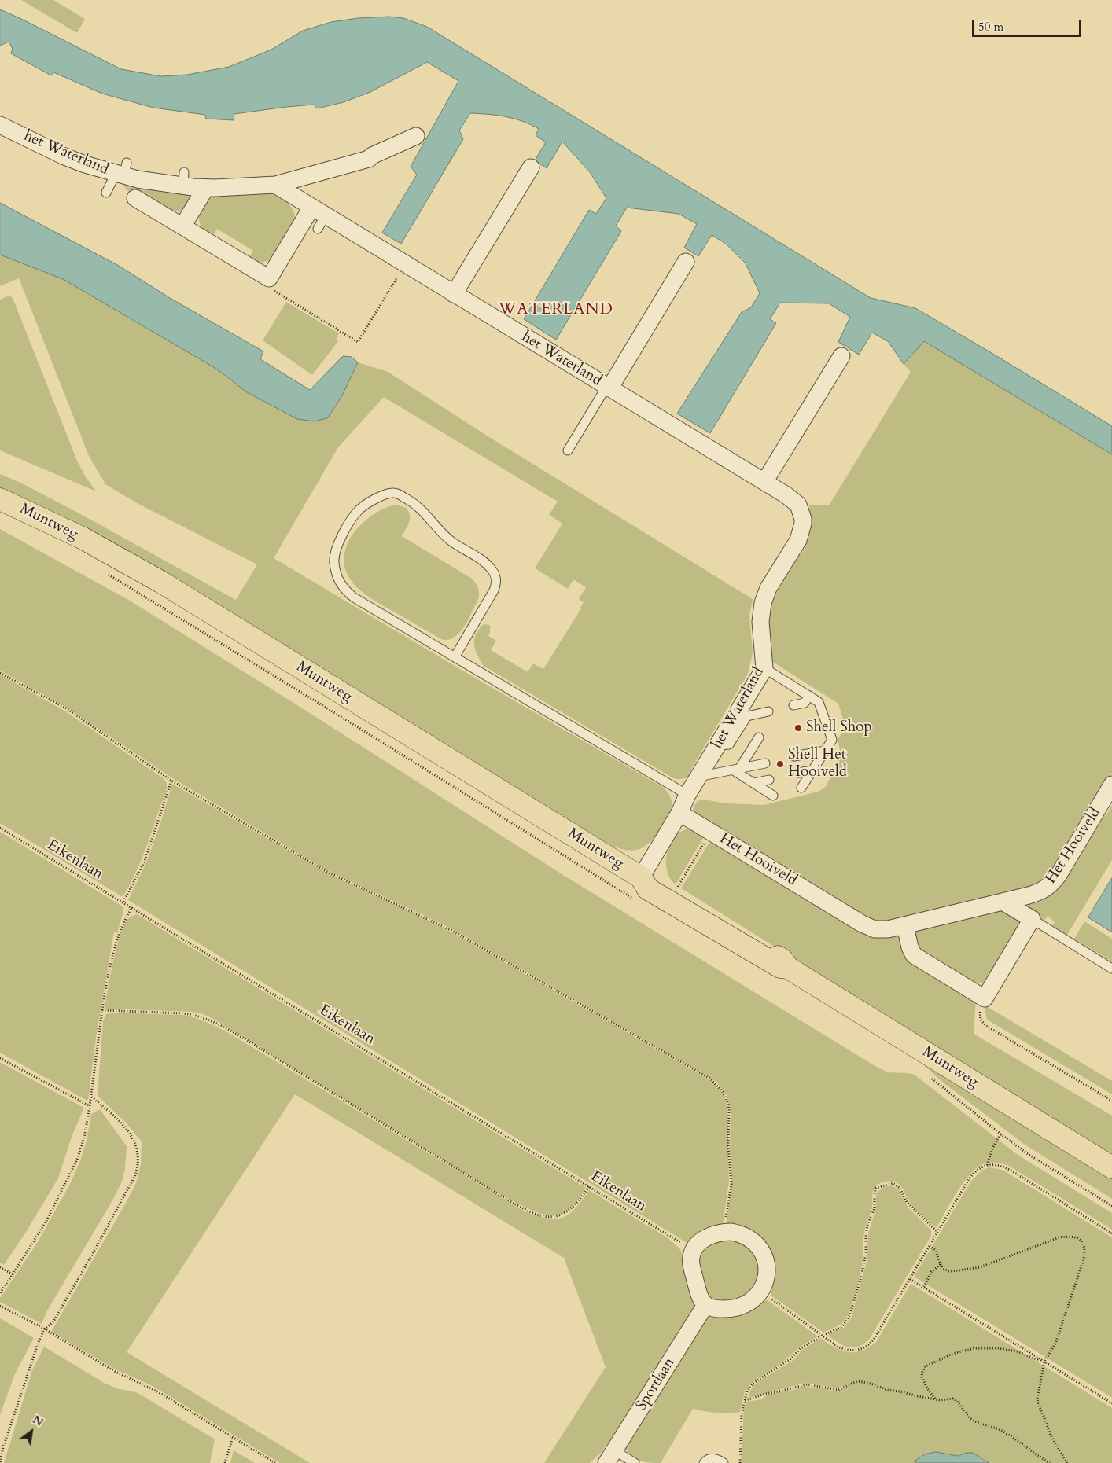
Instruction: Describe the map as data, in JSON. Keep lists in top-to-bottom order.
{
  "streets": {
    "main road": ["Muntweg"],
    "street": ["het Waterland", "Het Hooiveld", "Sportlaan"],
    "path": ["Eikenlaan"]
  },
  "crossings": [
    ["het Waterland", "Het Hooiveld"]
  ],
  "districts": ["WATERLAND"],
  "places": ["Shell Shop", "Shell Het Hooiveld"],
  "scale_bar": "50 m",
  "north": "top right"
}
